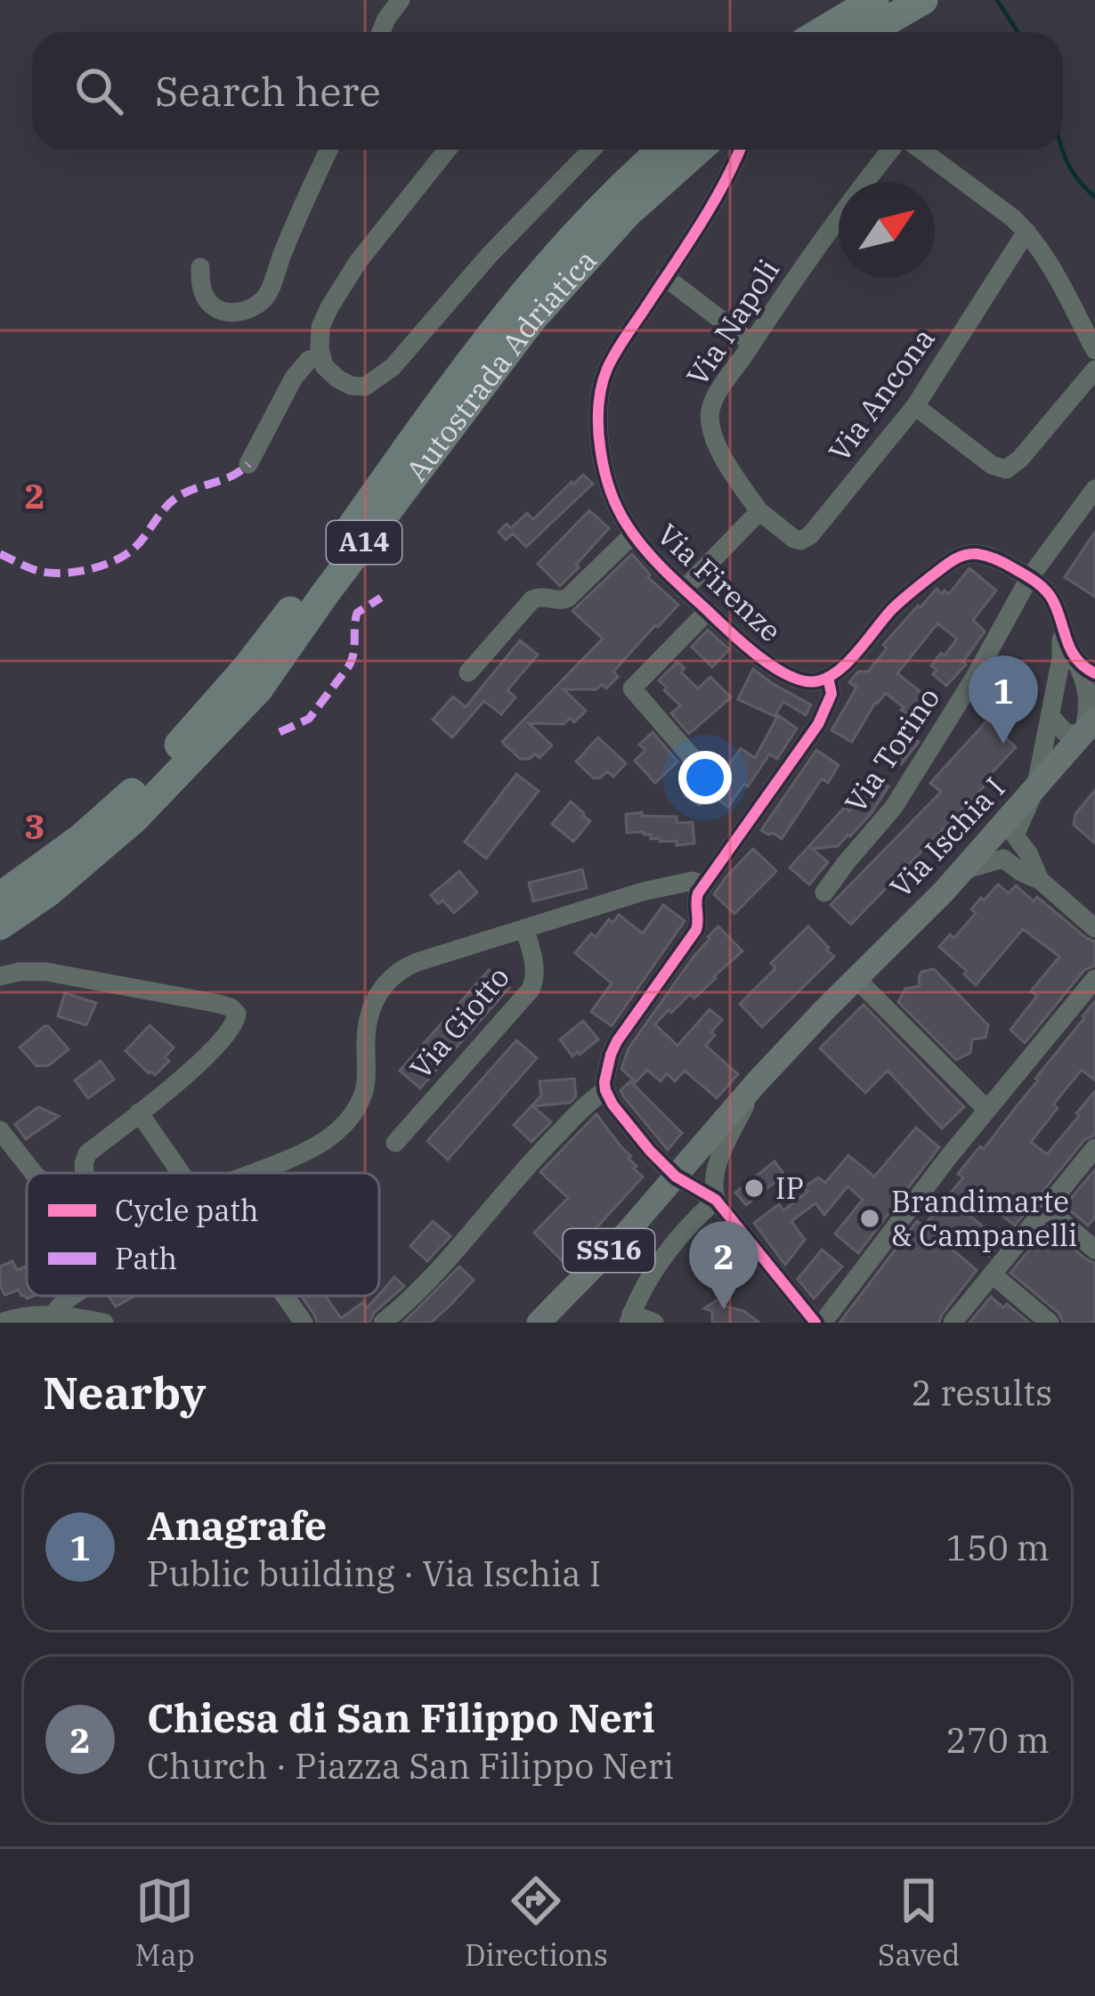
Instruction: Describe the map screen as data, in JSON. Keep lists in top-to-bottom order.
{
  "streets": {
    "highway": ["Autostrada Adriatica", "A14"],
    "main road": ["Via Ischia I", "SS16"],
    "street": [
      "Via Napoli",
      "Via Ancona",
      "Via Firenze",
      "Via Torino",
      "Via Giotto"
    ]
  },
  "crossings": [
    ["Via Napoli", "Via Ancona"],
    ["Via Ischia I", "SS16"]
  ],
  "places": ["IP", "Brandimarte & Campanelli"],
  "legend": ["Cycle path", "Path"],
  "north": "top right",
  "page": {
    "search": "Search here",
    "pins": ["1", "2"],
    "heading": ["Nearby", "2 results"],
    "list": [
      {
        "mark": "1",
        "name": "Anagrafe",
        "note": "Public building · Via Ischia I",
        "value": "150 m"
      },
      {
        "mark": "2",
        "name": "Chiesa di San Filippo Neri",
        "note": "Church · Piazza San Filippo Neri",
        "value": "270 m"
      }
    ],
    "nav": ["Map", "Directions", "Saved"]
  },
  "grid": {
    "rows": ["2", "3"]
  }
}
